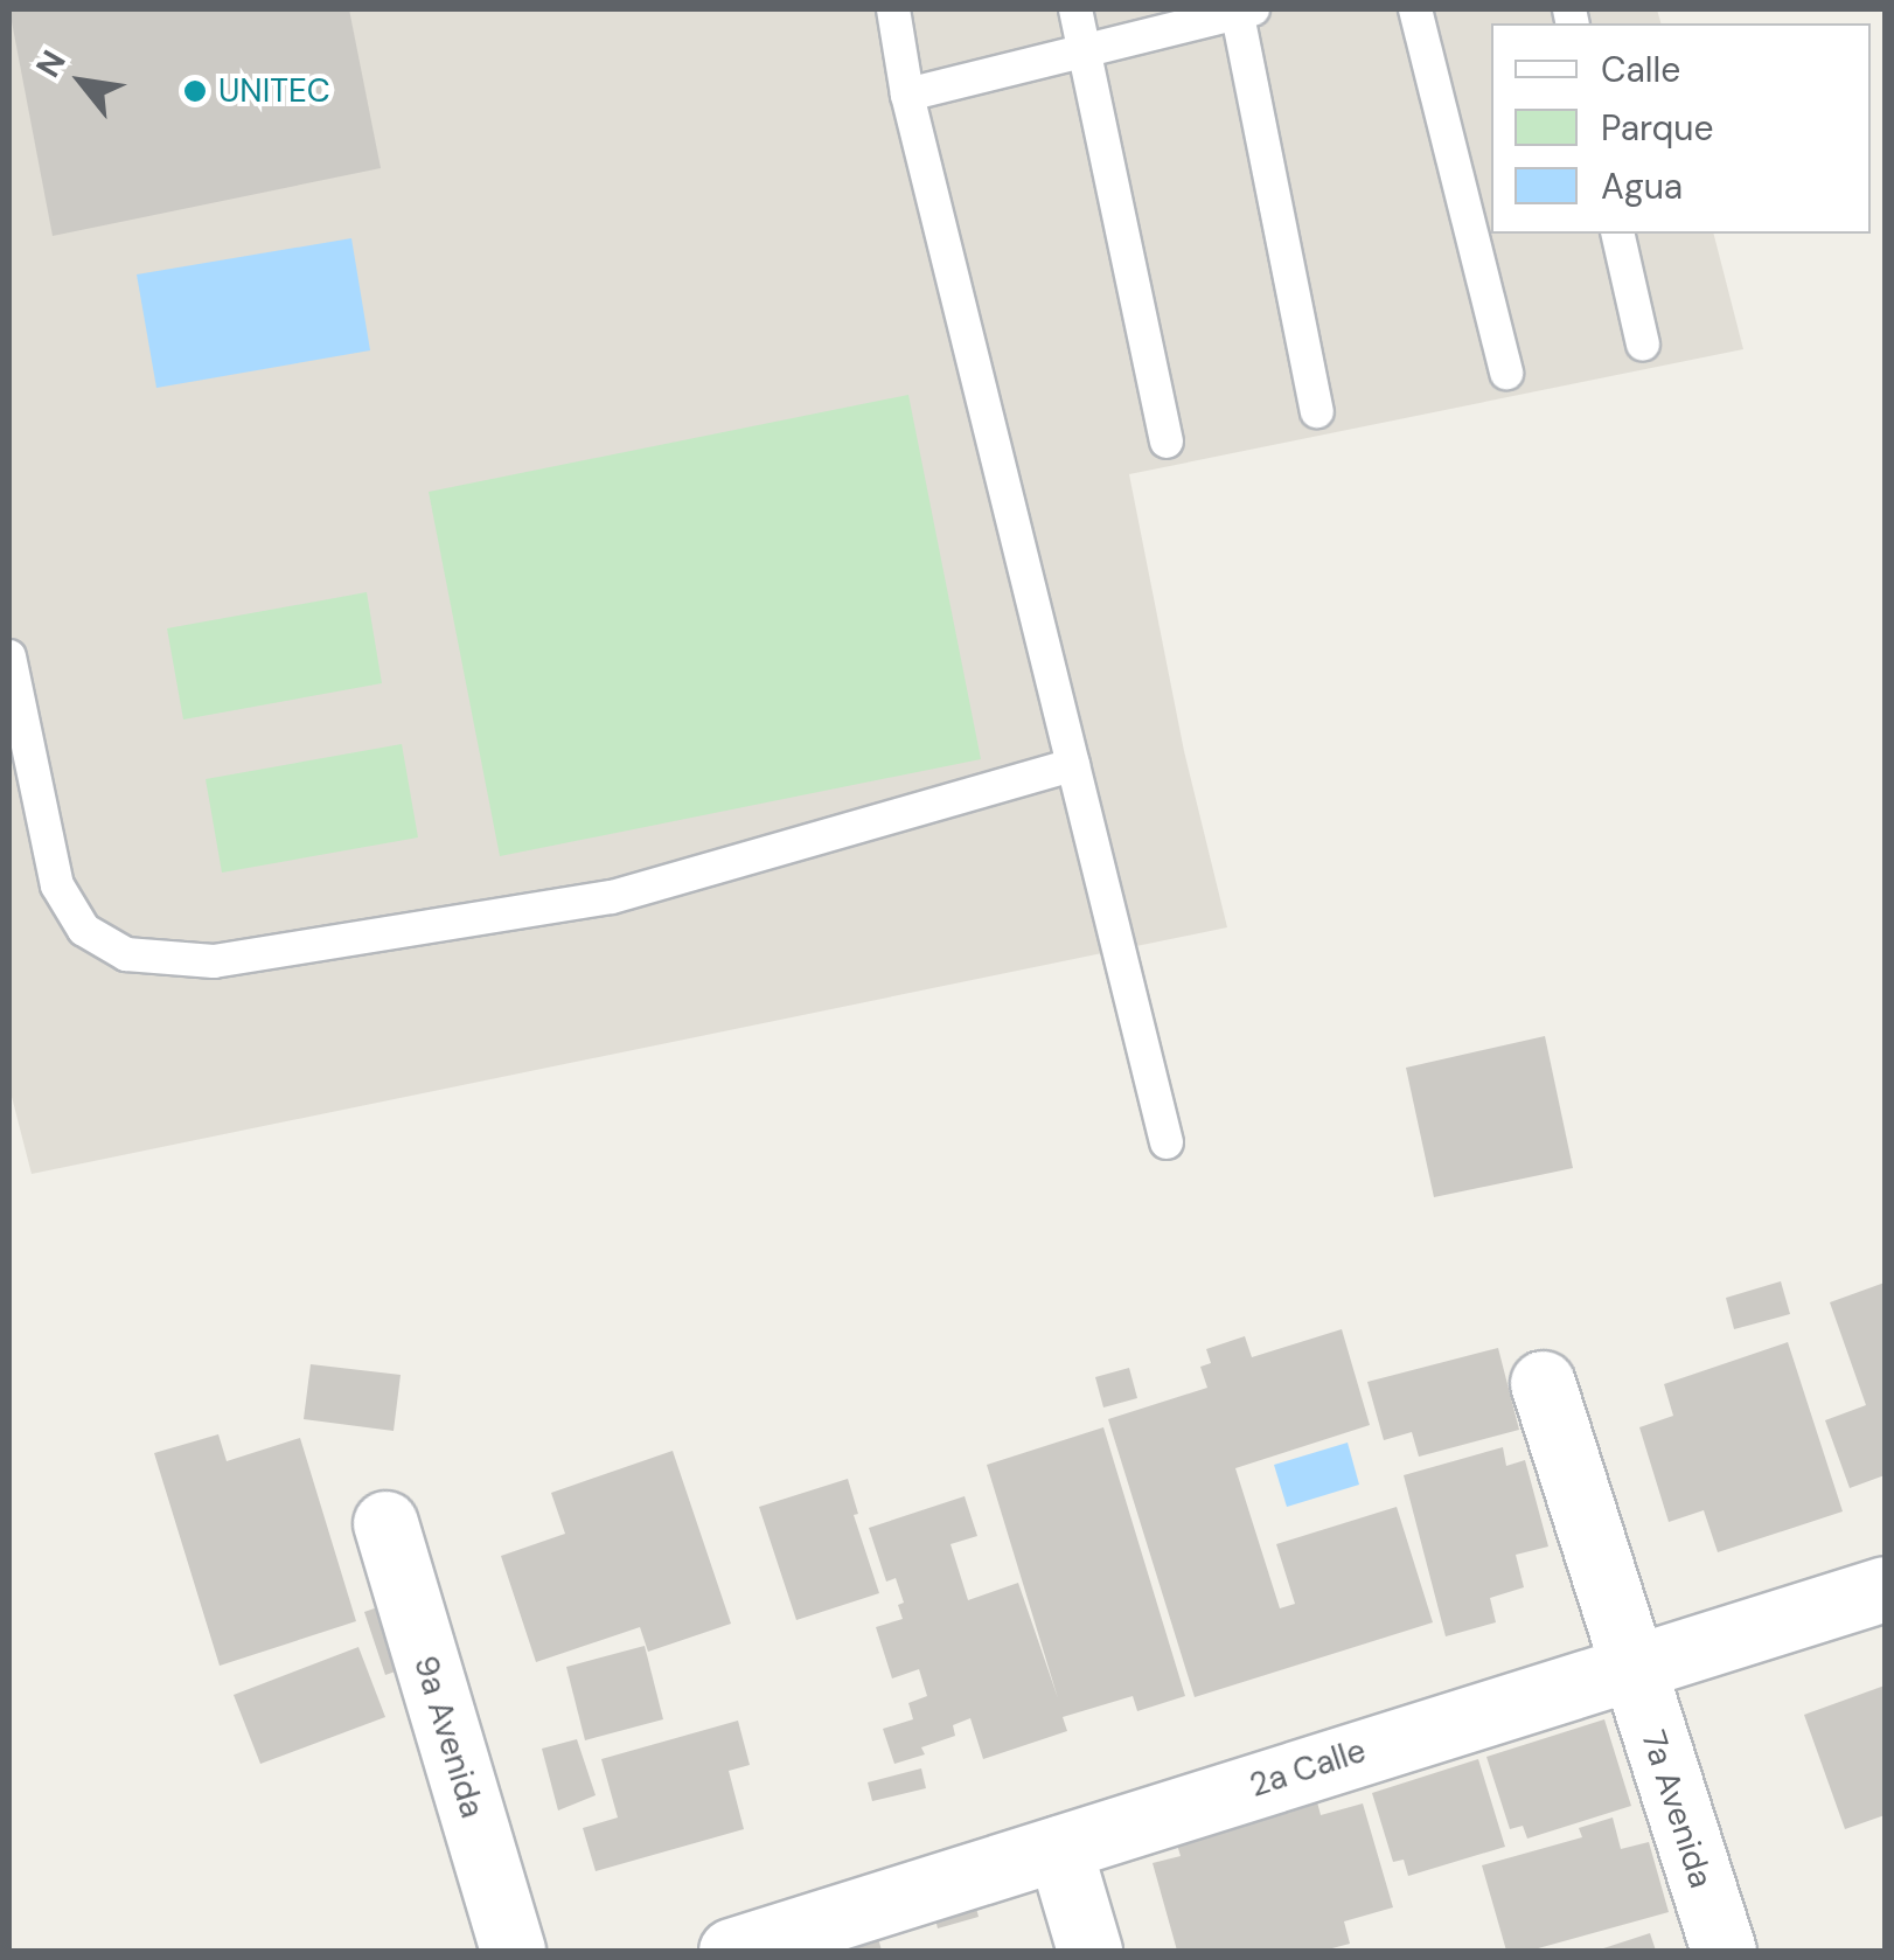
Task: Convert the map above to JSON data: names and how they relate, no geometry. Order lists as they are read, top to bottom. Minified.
{"streets":{"street":["9a Avenida","2a Calle","7a Avenida"]},"crossings":[["2a Calle","7a Avenida"]],"places":["UNITEC"],"legend":["Calle","Parque","Agua"],"north":"top left"}
